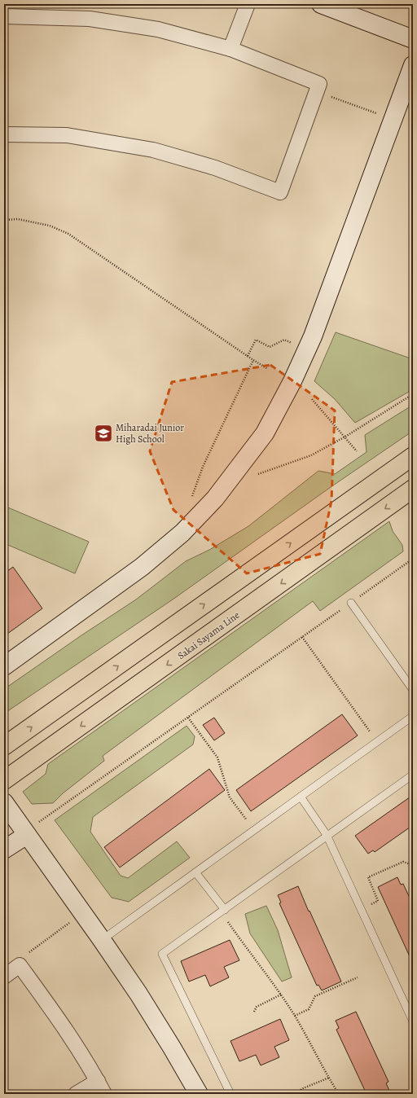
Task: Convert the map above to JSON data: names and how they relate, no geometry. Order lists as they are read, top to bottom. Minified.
{"streets":{"main road":["Sakai Sayama Line"]},"places":{"school or university":["Miharadai Junior High School"]}}
